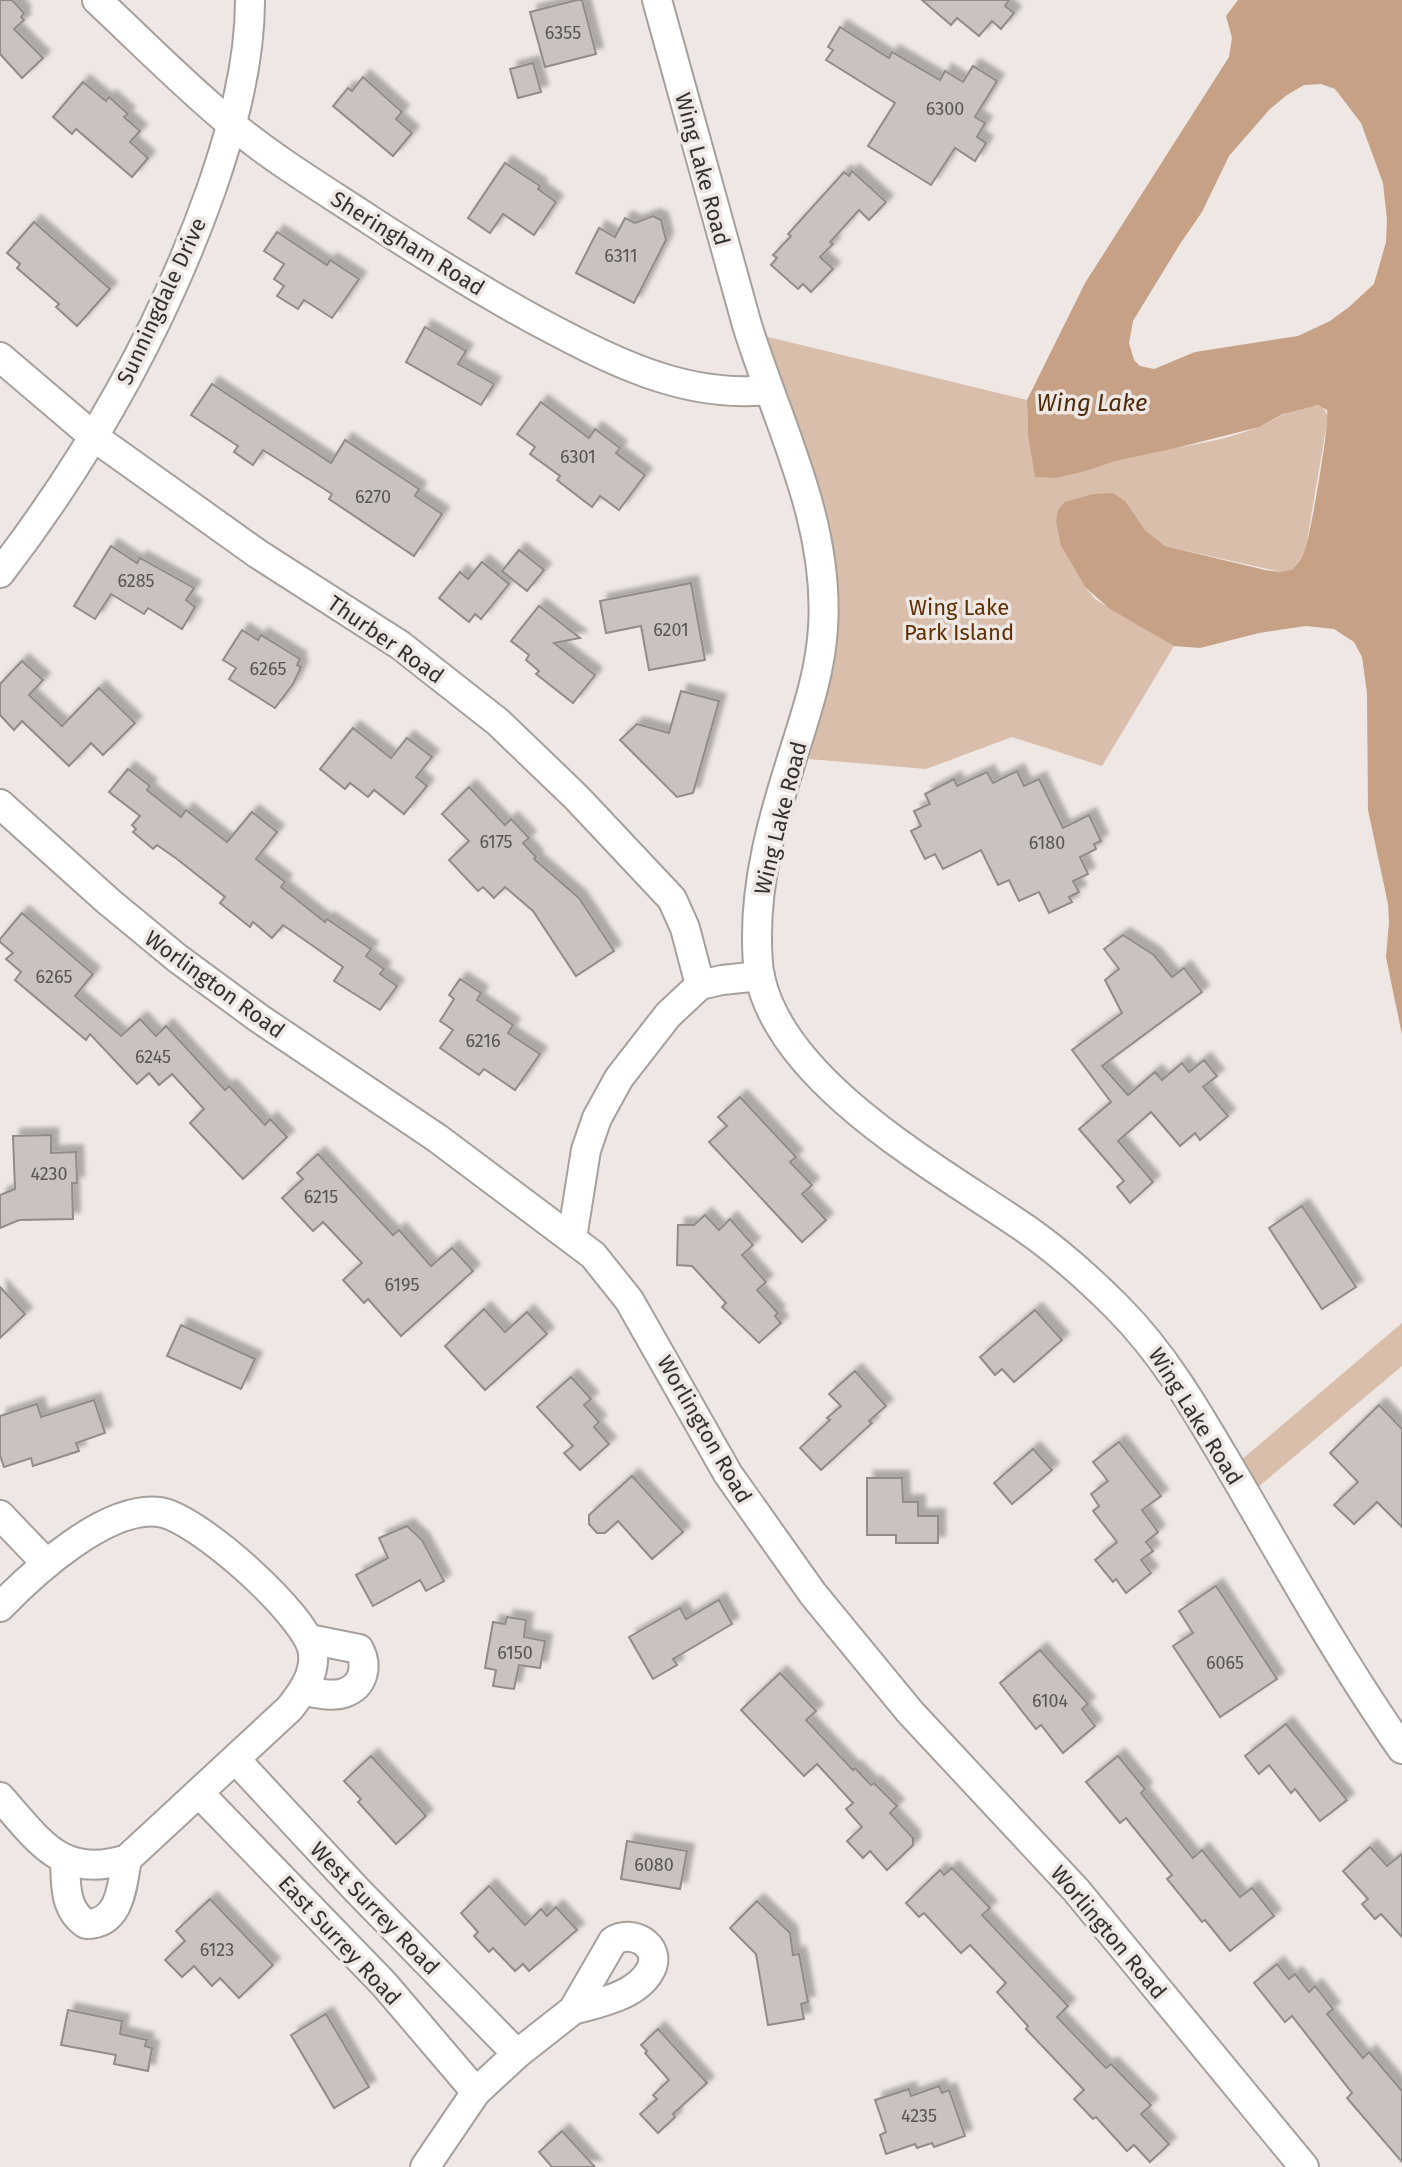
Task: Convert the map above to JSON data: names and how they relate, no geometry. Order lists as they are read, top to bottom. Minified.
{"streets":{"street":["Wing Lake Road","Sheringham Road","Sunningdale Drive","Thurber Road","Worlington Road","West Surrey Road","East Surrey Road"]},"crossings":[["Wing Lake Road","Sheringham Road"],["Sheringham Road","Sunningdale Drive"],["Sunningdale Drive","Thurber Road"],["West Surrey Road","East Surrey Road"]],"water":["Wing Lake"],"parks":["Wing Lake Park Island"],"house_numbers":["6355","6300","6311","6301","6270","6285","6201","6265","6175","6180","6265","6216","6245","4230","6215","6195","6150","6065","6104","6080","6123","4235"]}
